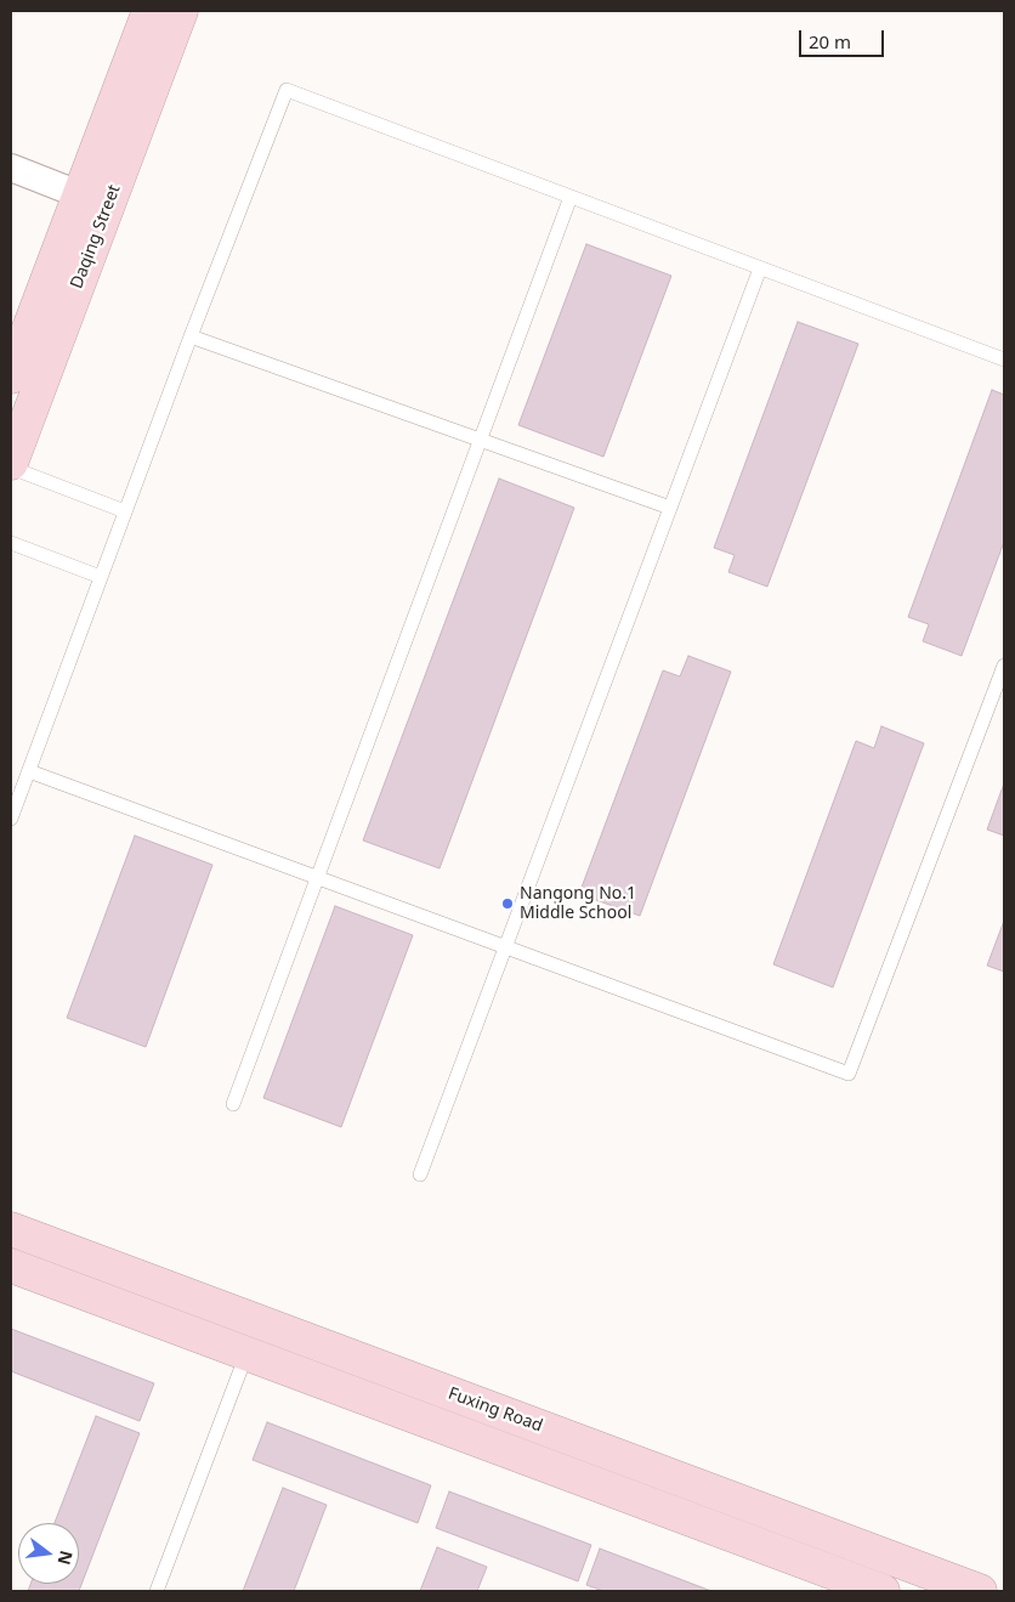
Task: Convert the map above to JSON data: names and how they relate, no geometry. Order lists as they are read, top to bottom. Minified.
{"streets":{"street":["Daqing Street","Fuxing Road"]},"places":["Nangong No.1 Middle School"],"scale_bar":"20 m","north":"right"}
